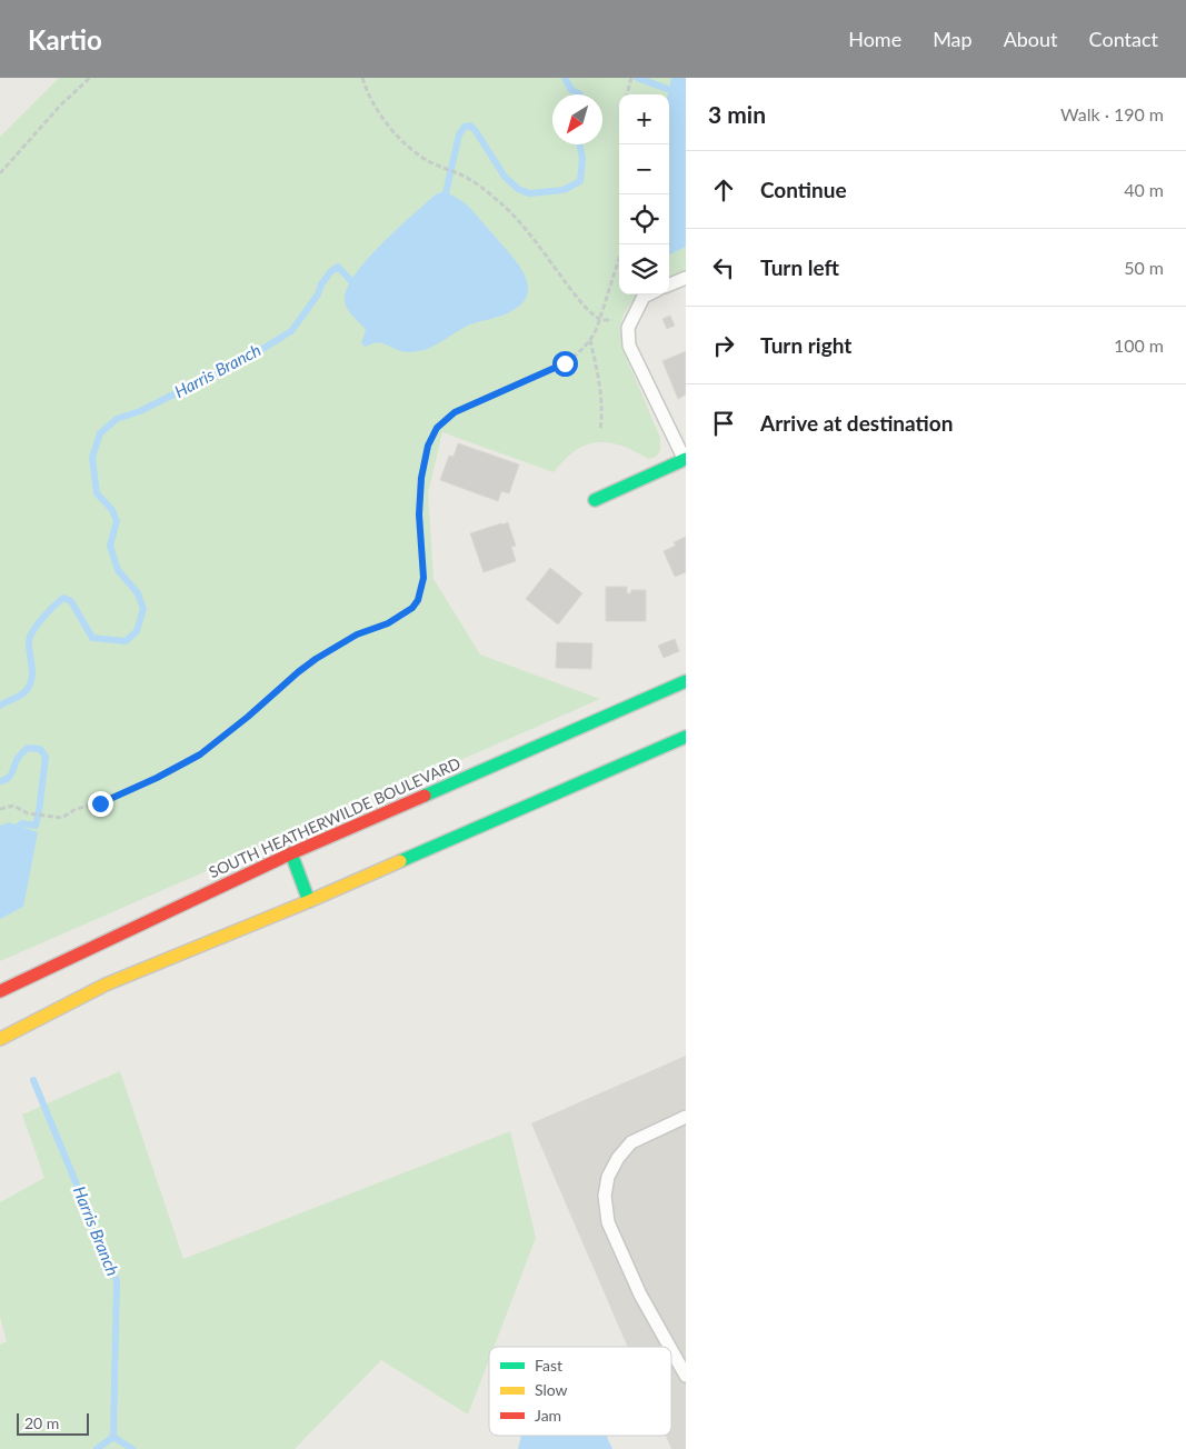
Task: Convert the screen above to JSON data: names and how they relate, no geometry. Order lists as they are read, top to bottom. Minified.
{"streets":{"main road":["SOUTH HEATHERWILDE BOULEVARD"]},"water":["Harris Branch"],"legend":["Fast","Slow","Jam"],"scale_bar":"20 m","north":"bottom left","page":{"header":"Kartio","nav":["Home","Map","About","Contact"],"heading":["3 min","Walk · 190 m"],"map_buttons":["+","−"],"list":[["Continue","40 m"],["Turn left","50 m"],["Turn right","100 m"],"Arrive at destination"],"scale":"20 m"}}
